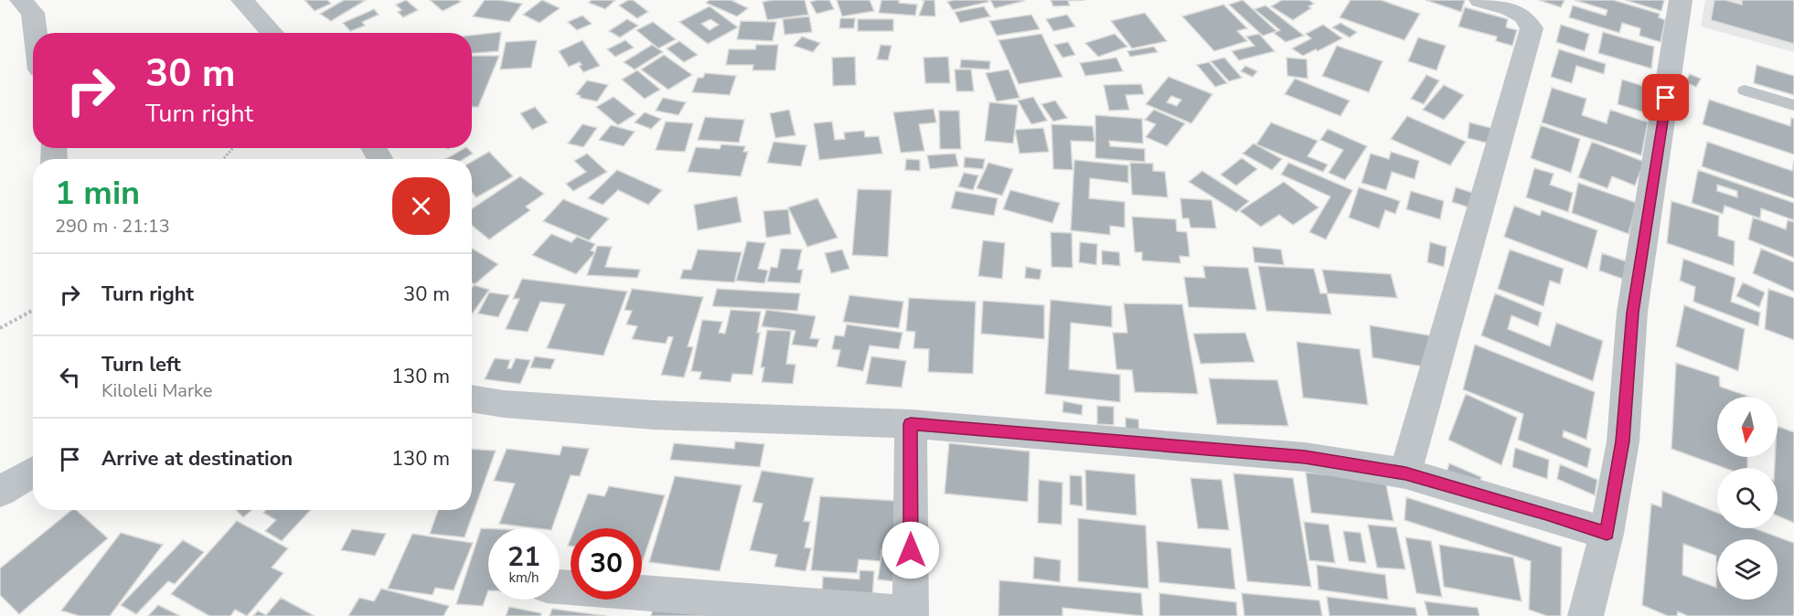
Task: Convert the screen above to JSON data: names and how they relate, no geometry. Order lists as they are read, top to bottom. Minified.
{"north":"bottom","page":{"turn":["30 m","Turn right"],"heading":["1 min","290 m · 21:13"],"list":[{"name":"Turn right","value":"30 m"},{"name":"Turn left","note":"Kiloleli Marke","value":"130 m"},{"name":"Arrive at destination","value":"130 m"}],"speed":"21 km/h","limit":"30"}}
